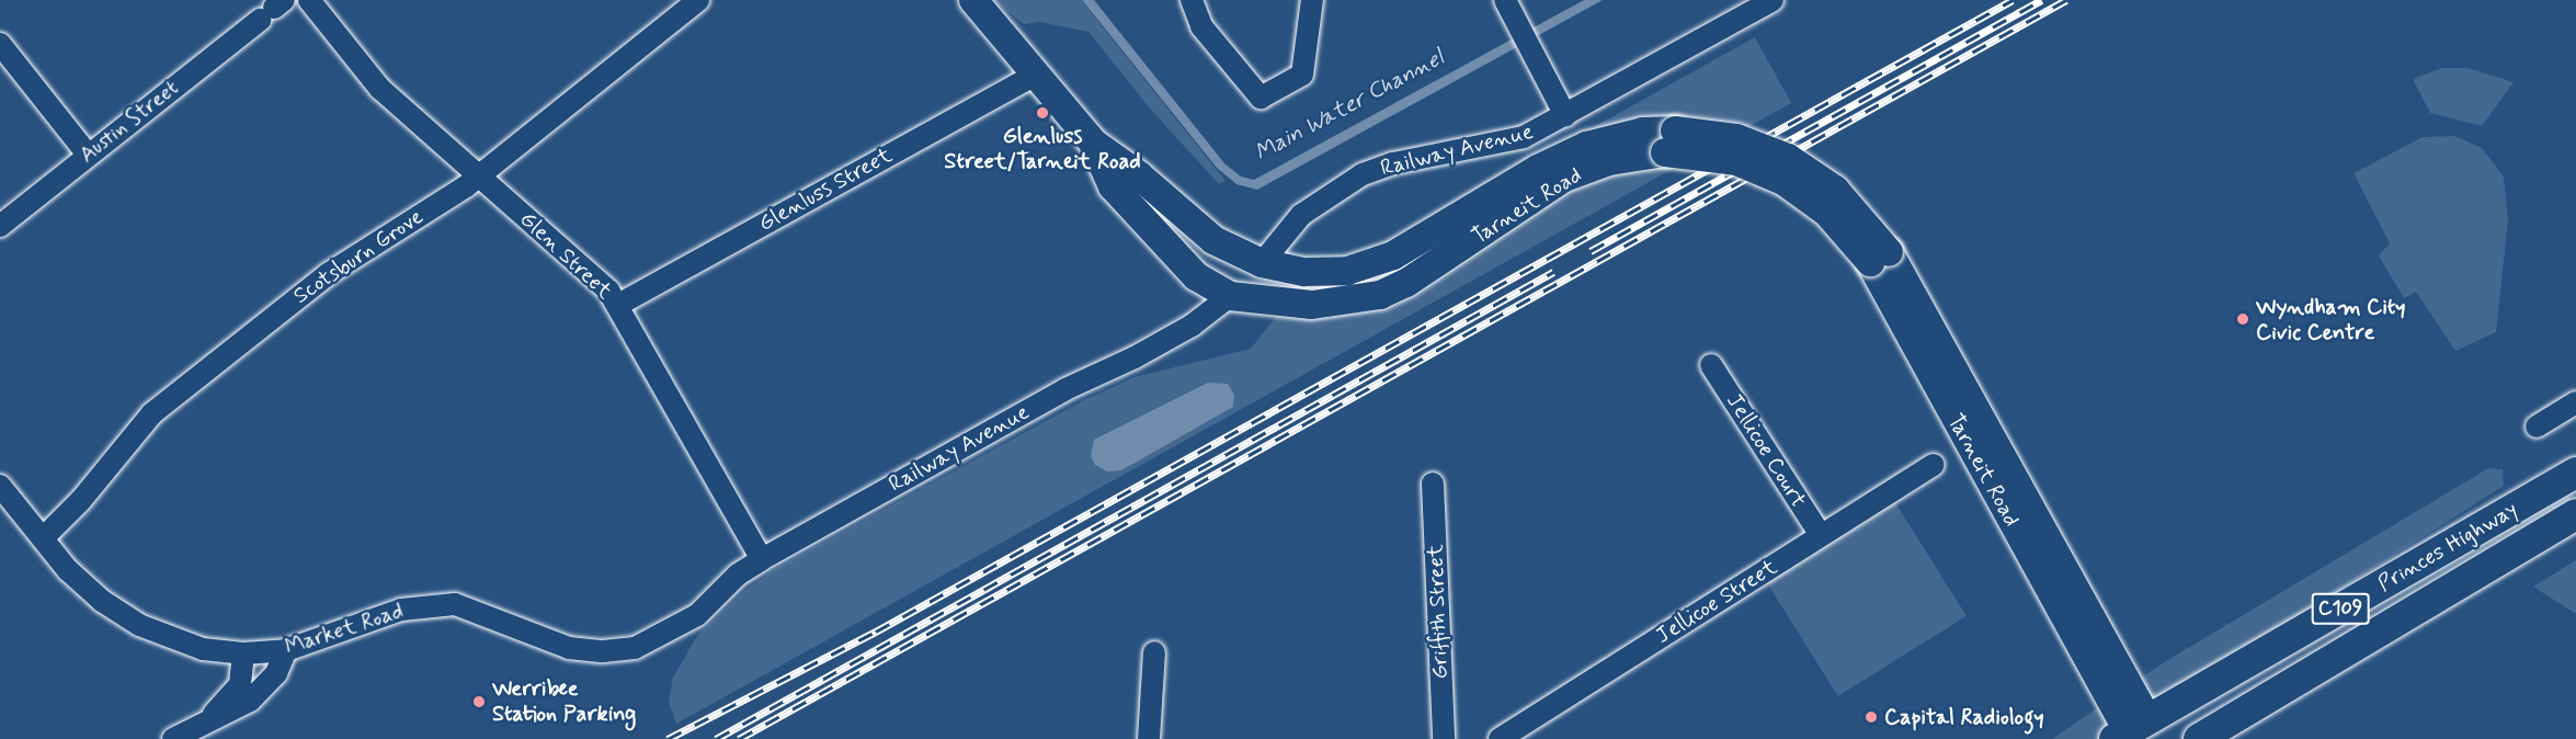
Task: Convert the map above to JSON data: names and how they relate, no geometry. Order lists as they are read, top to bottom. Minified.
{"streets":{"highway":["Princes Highway","C109"],"main road":["Tarneit Road"],"street":["Austin Street","Railway Avenue","Glenluss Street","Glen Street","Scotsburn Grove","Jellicoe Court","Jellicoe Street","Griffith Street","Market Road"]},"crossings":[["Railway Avenue","Tarneit Road"],["Railway Avenue","Glen Street"],["Railway Avenue","Market Road"],["Glenluss Street","Tarneit Road"],["Glenluss Street","Glen Street"],["Tarneit Road","Princes Highway"],["Glen Street","Scotsburn Grove"],["Scotsburn Grove","Market Road"],["Jellicoe Court","Jellicoe Street"]],"water":["Main Water Channel"],"places":["Glenluss Street/Tarneit Road","Wyndham City Civic Centre","Werribee Station Parking","Capital Radiology"]}
